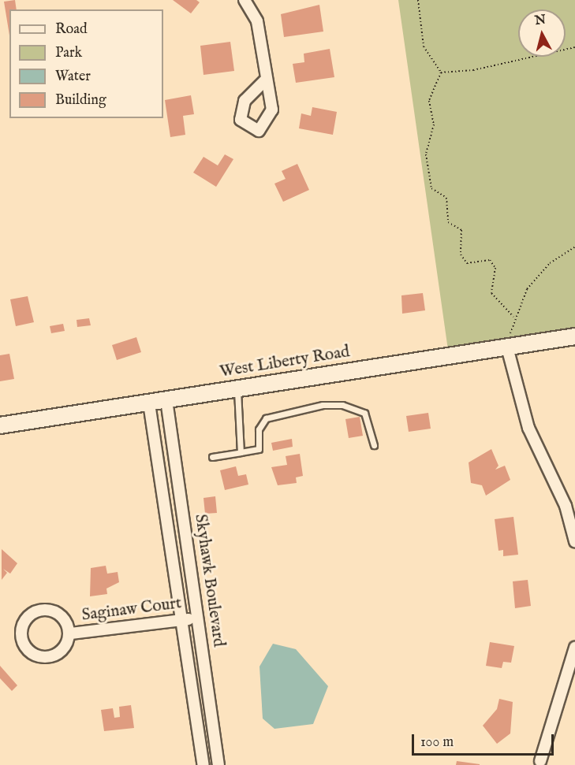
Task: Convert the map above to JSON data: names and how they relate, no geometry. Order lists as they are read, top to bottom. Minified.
{"streets":{"main road":["West Liberty Road"],"street":["Skyhawk Boulevard","Saginaw Court"]},"crossings":[["West Liberty Road","Skyhawk Boulevard"],["Skyhawk Boulevard","Saginaw Court"]],"legend":["Road","Park","Water","Building"],"scale_bar":"100 m","north":"top"}
